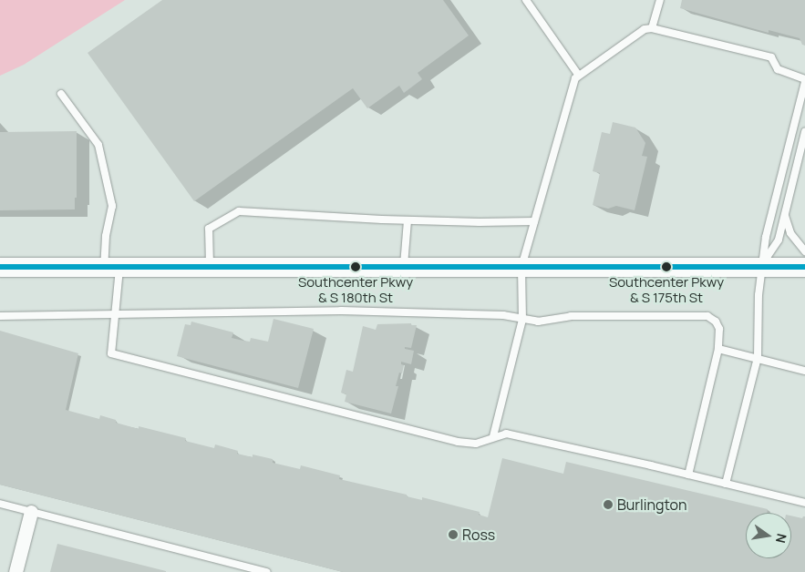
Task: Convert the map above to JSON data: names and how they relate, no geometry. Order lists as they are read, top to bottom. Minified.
{"places":["Southcenter Pkwy & S 180th St","Southcenter Pkwy & S 175th St","Burlington","Ross"],"north":"right"}
